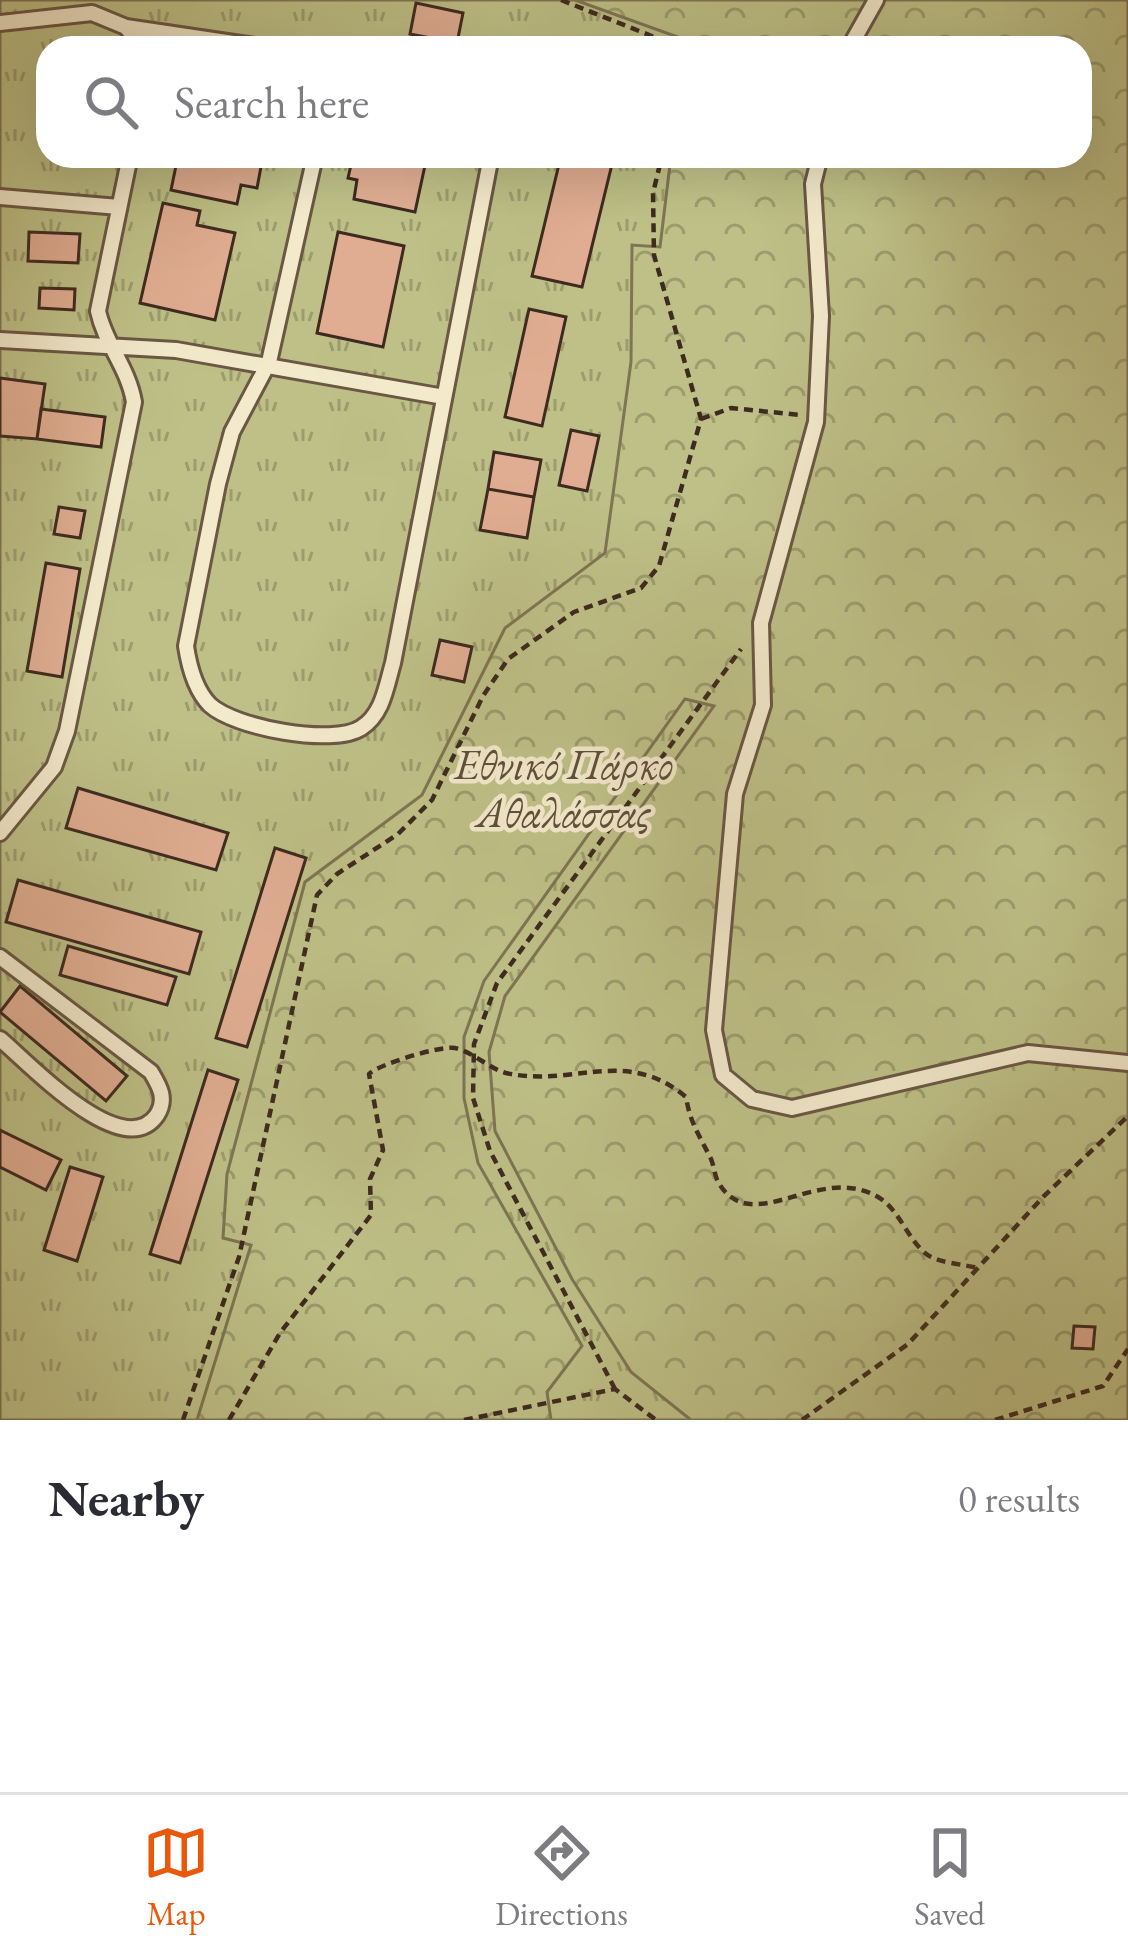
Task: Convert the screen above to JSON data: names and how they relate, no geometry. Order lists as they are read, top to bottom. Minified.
{"parks":["Εθνικό Πάρκο Αθαλάσσας"],"page":{"search":"Search here","heading":["Nearby","0 results"],"nav":["Map","Directions","Saved"]}}
